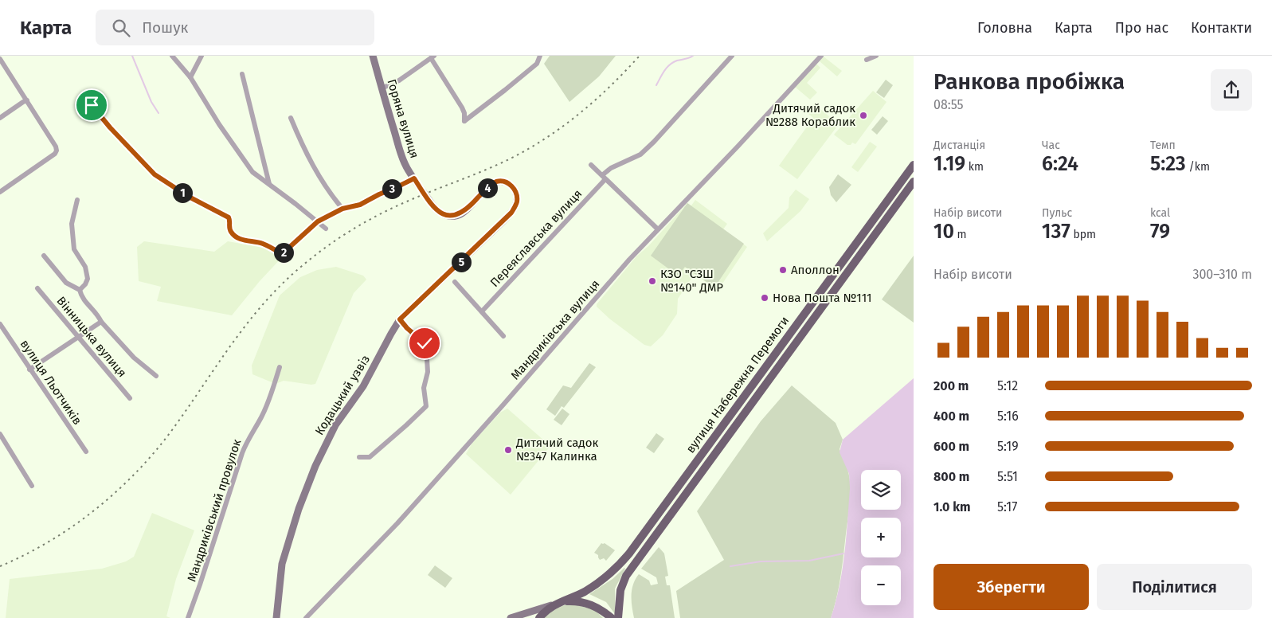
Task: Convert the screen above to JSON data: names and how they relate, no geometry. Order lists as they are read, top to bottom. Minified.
{"streets":{"main road":["вулиця Набережна Перемоги"],"street":["Горяна вулиця","Переяславська вулиця","Мандриківська вулиця","Вінницька вулиця","вулиця Льотчиків","Кодацький узвіз","Мандриківський провулок"]},"crossings":[["Горяна вулиця","Кодацький узвіз"]],"places":["Дитячий садок №288 Кораблик","Аполлон","КЗО \"СЗШ №140\" ДМР","Нова Пошта №111","Дитячий садок №347 Калинка"],"page":{"header":"Карта","search":"Пошук","nav":["Головна","Карта","Про нас","Контакти"],"heading":["Ранкова пробіжка","08:55"],"stats":[["Дистанція","1.19 km"],["Час","6:24"],["Темп","5:23 /km"],["Набір висоти","10 m"],["Пульс","137 bpm"],["kcal","79"]],"pins":["4","3","1","2","5"],"chart":["Набір висоти","300–310 m"],"list":[{"name":"200 m","note":"5:12"},{"name":"400 m","note":"5:16"},{"name":"600 m","note":"5:19"},{"name":"800 m","note":"5:51"},{"name":"1.0 km","note":"5:17"}],"map_buttons":["+","−"],"buttons":["Зберегти","Поділитися"]}}
